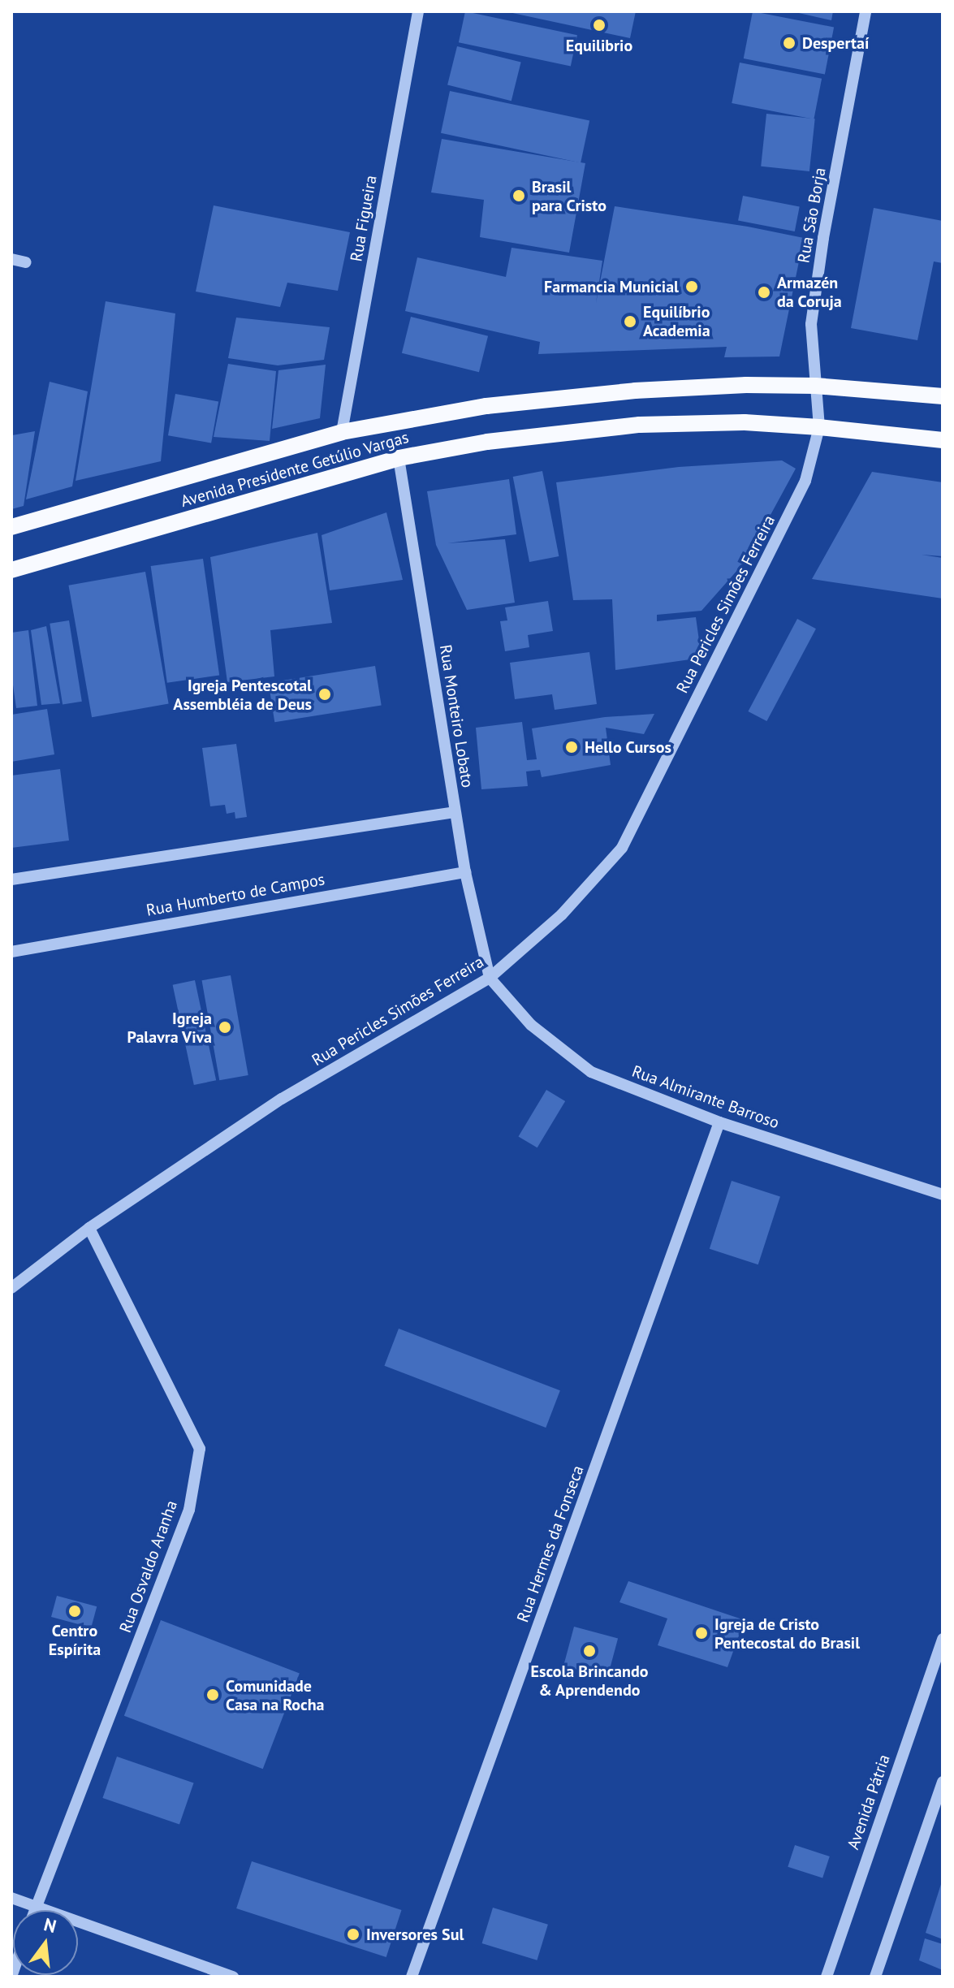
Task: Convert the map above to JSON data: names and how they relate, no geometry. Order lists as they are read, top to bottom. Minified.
{"streets":{"main road":["Avenida Presidente Getúlio Vargas"],"street":["Rua São Borja","Rua Figueira","Rua Pericles Simões Ferreira","Rua Monteiro Lobato","Rua Humberto de Campos","Rua Almirante Barroso","Rua Hermes da Fonseca","Rua Osvaldo Aranha","Avenida Pátria"]},"crossings":[["Rua São Borja","Avenida Presidente Getúlio Vargas"],["Rua São Borja","Rua Pericles Simões Ferreira"],["Rua Figueira","Avenida Presidente Getúlio Vargas"],["Avenida Presidente Getúlio Vargas","Rua Pericles Simões Ferreira"],["Avenida Presidente Getúlio Vargas","Rua Monteiro Lobato"],["Rua Pericles Simões Ferreira","Rua Monteiro Lobato"],["Rua Pericles Simões Ferreira","Rua Almirante Barroso"],["Rua Pericles Simões Ferreira","Rua Osvaldo Aranha"],["Rua Monteiro Lobato","Rua Humberto de Campos"],["Rua Monteiro Lobato","Rua Almirante Barroso"],["Rua Almirante Barroso","Rua Hermes da Fonseca"]],"places":["Equilibrio","Despertaí","Brasil para Cristo","Farmancia Municial","Armazén da Coruja","Equilíbrio Academia","Igreja Pentescotal Assembléia de Deus","Hello Cursos","Igreja Palavra Viva","Centro Espírita","Igreja de Cristo Pentecostal do Brasil","Escola Brincando & Aprendendo","Comunidade Casa na Rocha","Inversores Sul"],"north":"top"}
